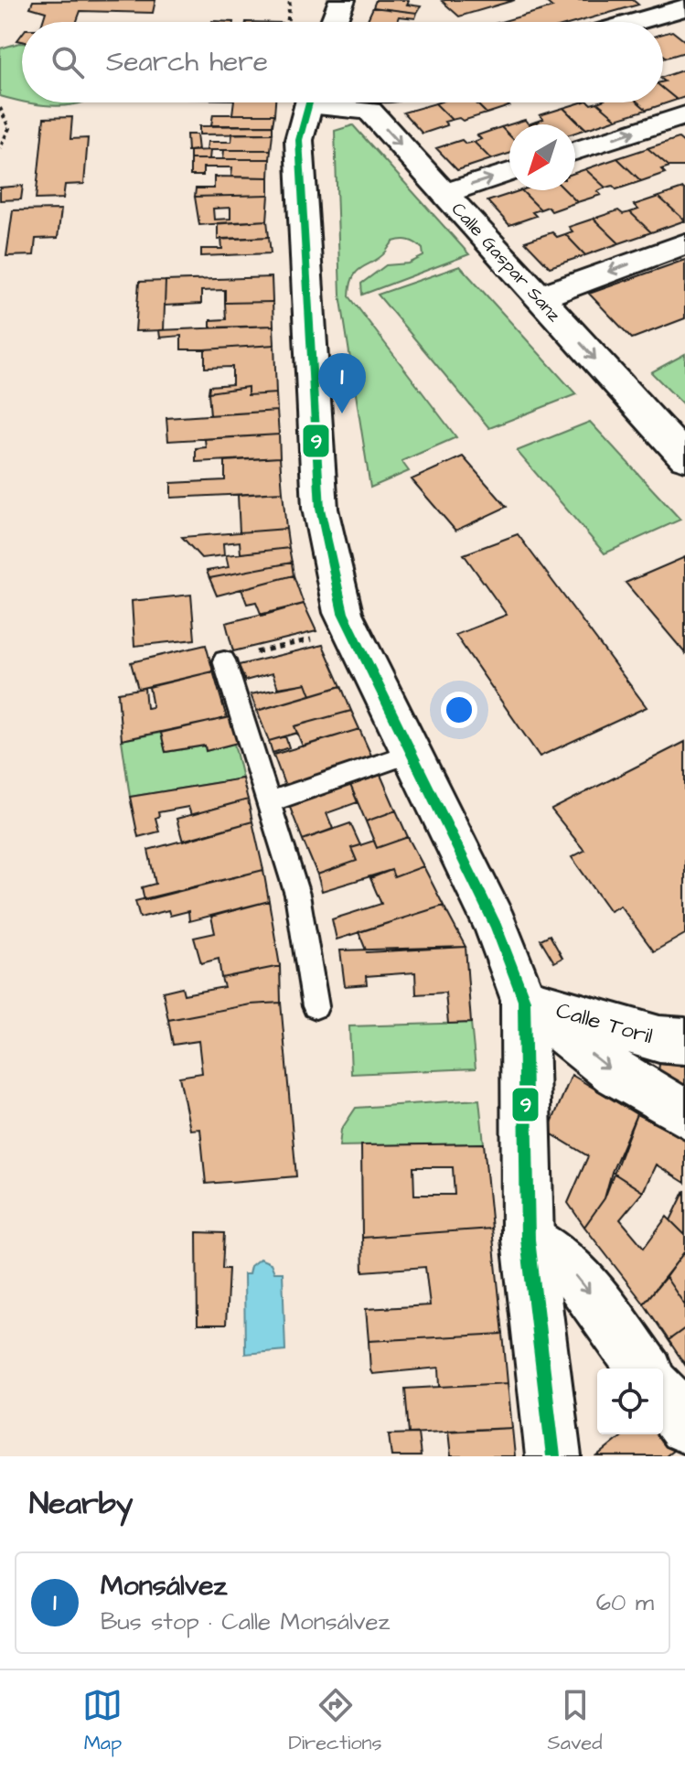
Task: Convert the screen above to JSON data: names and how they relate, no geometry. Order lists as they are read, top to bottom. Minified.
{"streets":{"street":["Calle Gaspar Sanz","Calle Toril"]},"one_way":["Calle Gaspar Sanz"],"lines":["transit line 9"],"north":"bottom left","page":{"search":"Search here","pins":"1","heading":"Nearby","list":[{"mark":"1","name":"Monsálvez","note":"Bus stop · Calle Monsálvez","value":"60 m"}],"nav":["Map","Directions","Saved"]}}
